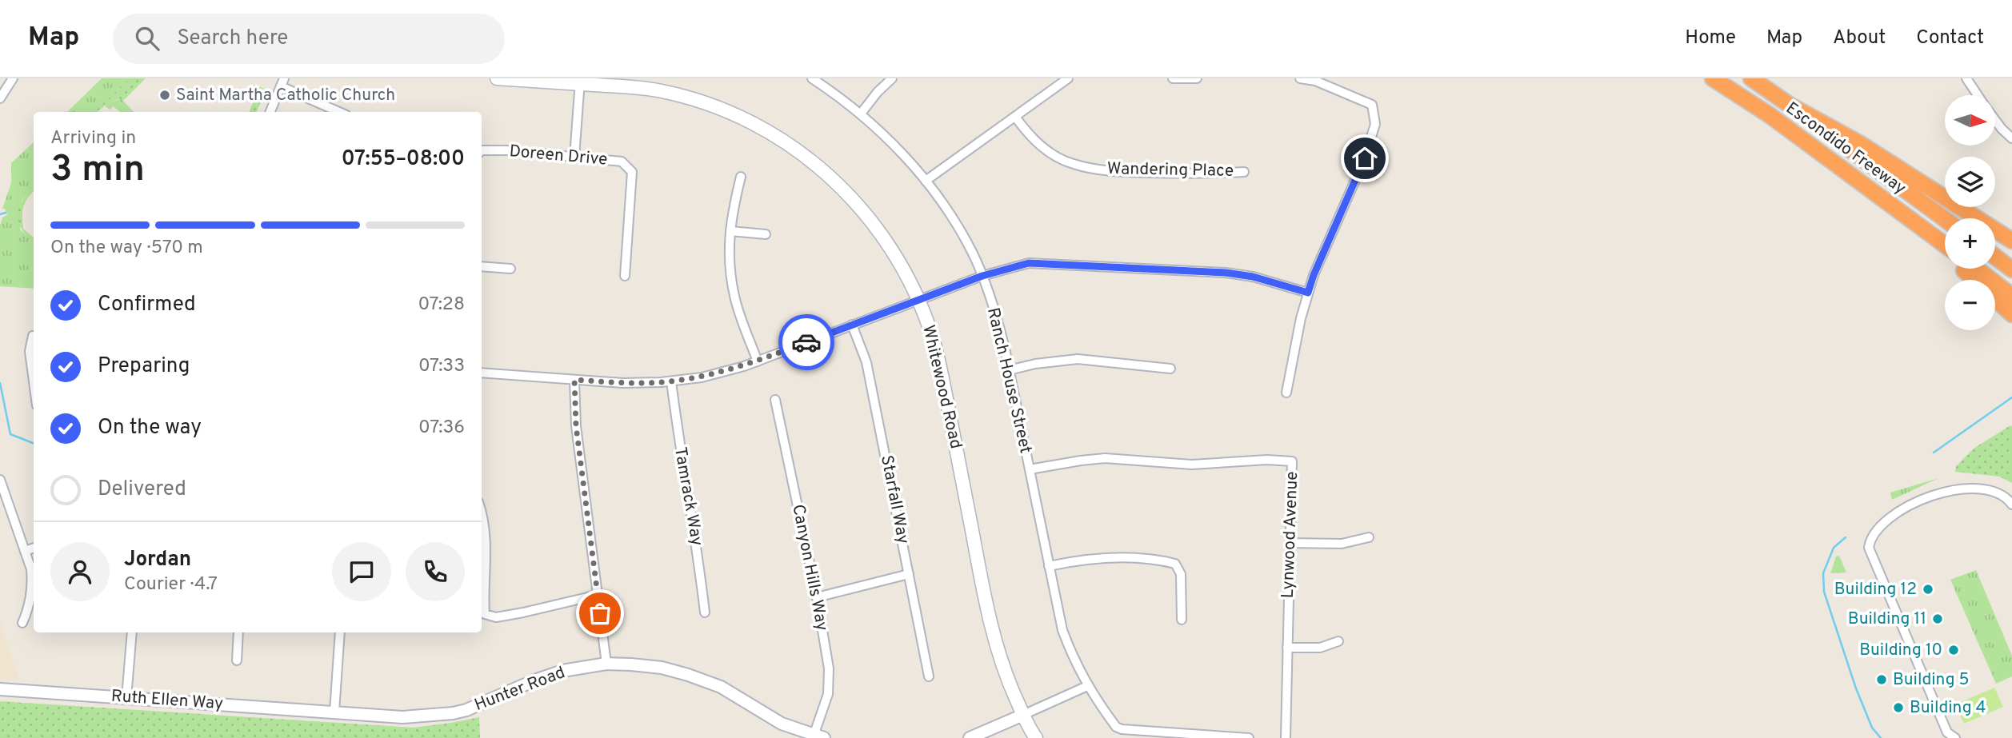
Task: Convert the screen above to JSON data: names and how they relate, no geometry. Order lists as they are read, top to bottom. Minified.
{"streets":{"highway":["Escondido Freeway"],"main road":["Whitewood Road"],"street":["Doreen Drive","Wandering Place","Ranch House Street","Tamrack Way","Starfall Way","Lynwood Avenue","Canyon Hills Way","Hunter Road","Ruth Ellen Way"]},"crossings":[["Ranch House Street","Lynwood Avenue"],["Canyon Hills Way","Hunter Road"],["Hunter Road","Ruth Ellen Way"]],"places":["Saint Martha Catholic Church","Building 12","Building 11","Building 10","Building 5","Building 4"],"north":"right","page":{"header":"Map","search":"Search here","nav":["Home","Map","About","Contact"],"map_buttons":["+","−"],"heading":["3 min","Arriving in","07:55–08:00"],"panel":["Jordan","Courier · 4.7"],"bar":"On the way · 570 m","list":[["Confirmed","07:28"],["Preparing","07:33"],["On the way","07:36"],"Delivered"]}}
